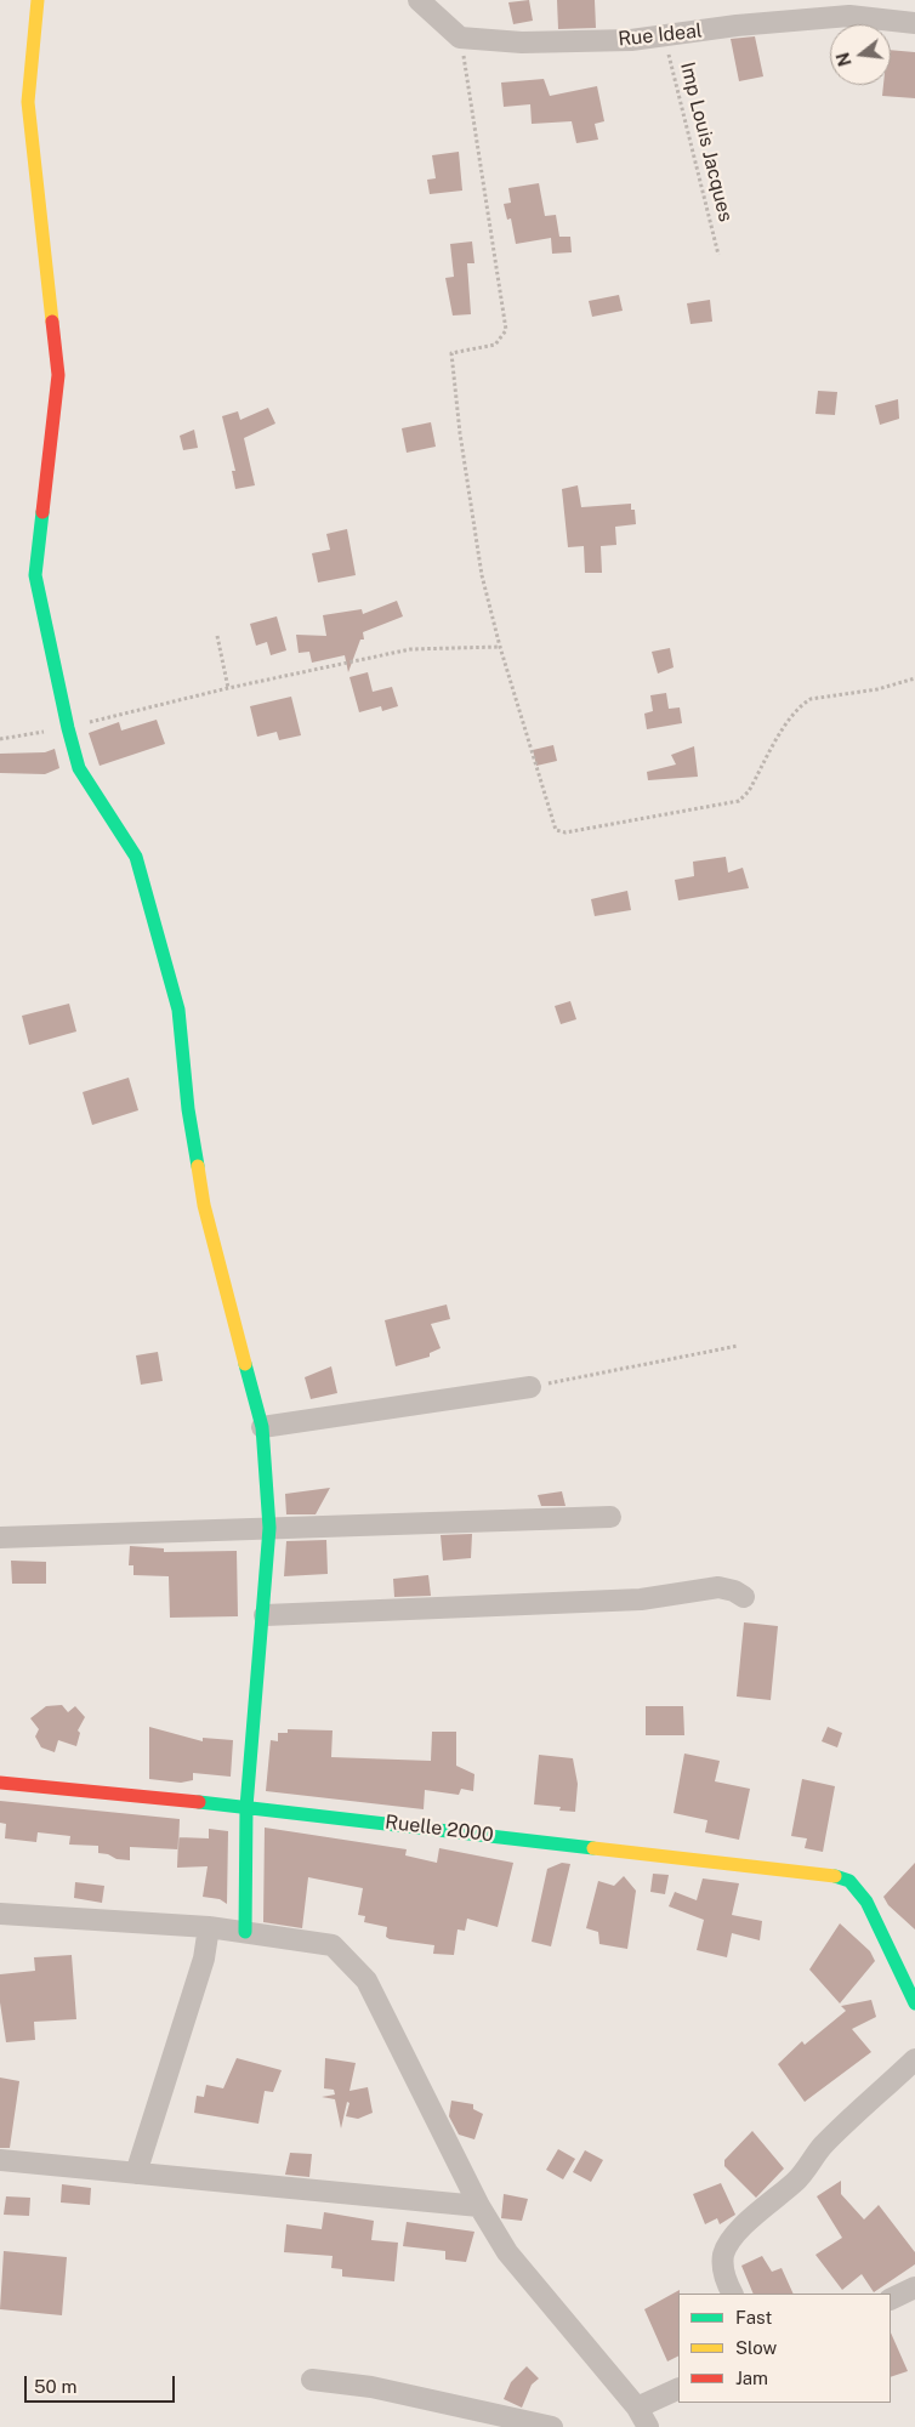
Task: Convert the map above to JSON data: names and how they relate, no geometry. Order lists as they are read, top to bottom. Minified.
{"streets":{"street":["Rue Ideal","Ruelle 2000"],"path":["Imp Louis Jacques"]},"crossings":[["Rue Ideal","Imp Louis Jacques"]],"legend":["Fast","Slow","Jam"],"scale_bar":"50 m","north":"left"}
